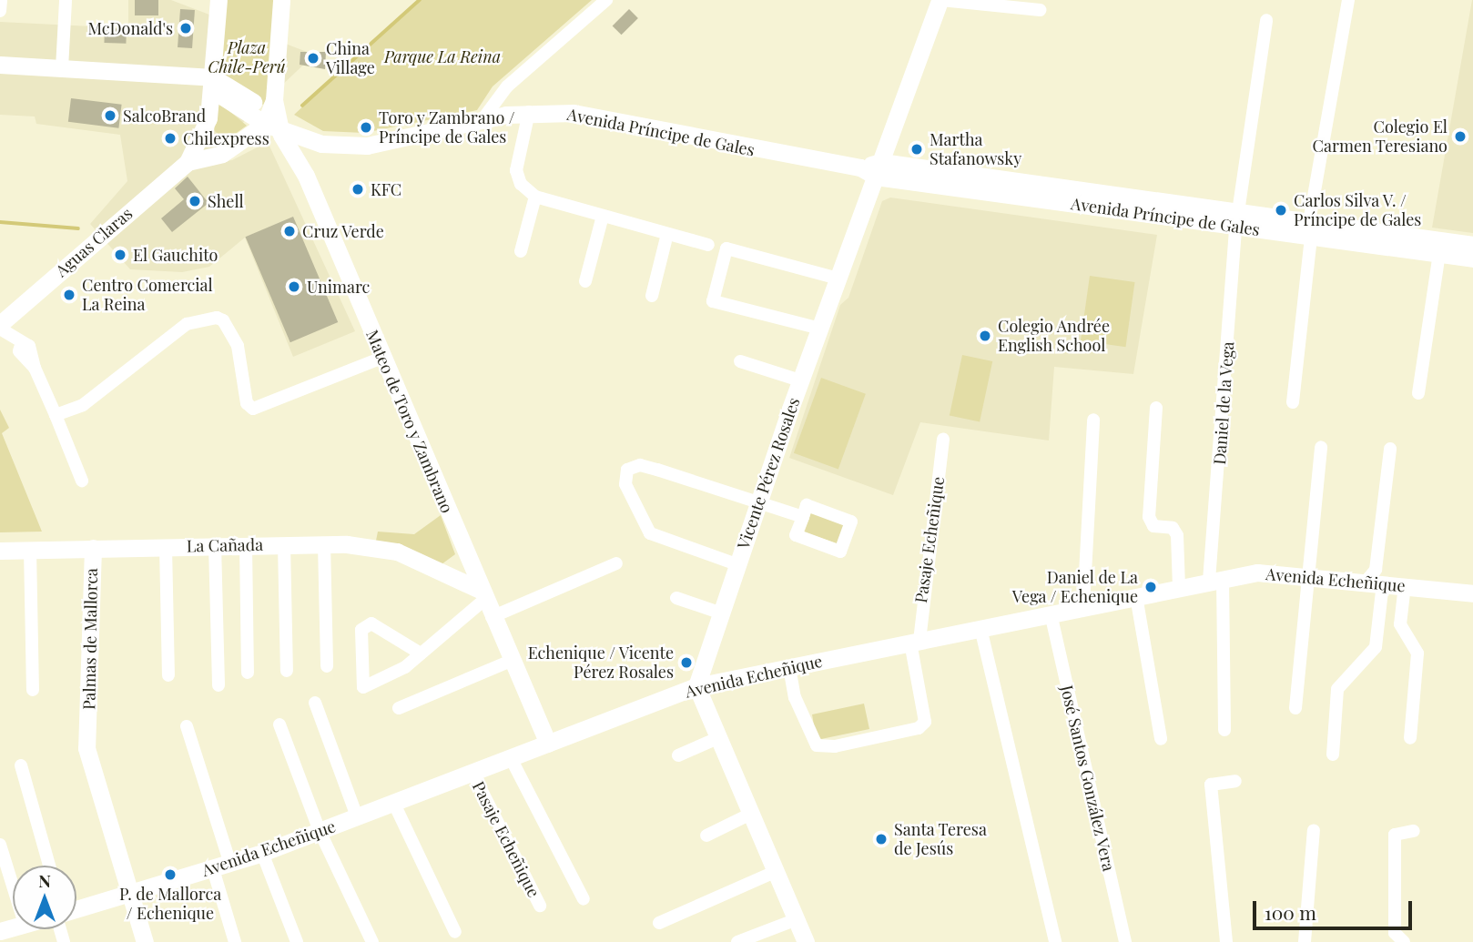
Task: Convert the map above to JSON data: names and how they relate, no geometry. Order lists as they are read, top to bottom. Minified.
{"streets":{"street":["Avenida Príncipe de Gales","Aguas Claras","Daniel de la Vega","Mateo de Toro y Zambrano","Vicente Pérez Rosales","Pasaje Echeñique","La Cañada","Avenida Echeñique","Palmas de Mallorca","José Santos González Vera"]},"crossings":[["Avenida Príncipe de Gales","Aguas Claras"],["Avenida Príncipe de Gales","Daniel de la Vega"],["Avenida Príncipe de Gales","Mateo de Toro y Zambrano"],["Avenida Príncipe de Gales","Vicente Pérez Rosales"],["Aguas Claras","Mateo de Toro y Zambrano"],["Daniel de la Vega","Avenida Echeñique"],["Mateo de Toro y Zambrano","La Cañada"],["Mateo de Toro y Zambrano","Avenida Echeñique"],["Vicente Pérez Rosales","Avenida Echeñique"],["Pasaje Echeñique","Avenida Echeñique"],["La Cañada","Palmas de Mallorca"],["Avenida Echeñique","Palmas de Mallorca"],["Avenida Echeñique","José Santos González Vera"]],"parks":["Plaza Chile-Perú","Parque La Reina"],"places":["McDonald's","China Village","SalcoBrand","Toro y Zambrano / Príncipe de Gales","Colegio El Carmen Teresiano","Chilexpress","Martha Stafanowsky","KFC","Shell","Carlos Silva V. / Príncipe de Gales","Cruz Verde","El Gauchito","Unimarc","Centro Comercial La Reina","Colegio Andrée English School","Daniel de La Vega / Echenique","Echenique / Vicente Pérez Rosales","Santa Teresa de Jesús","P. de Mallorca / Echenique"],"scale_bar":"100 m","north":"top"}
